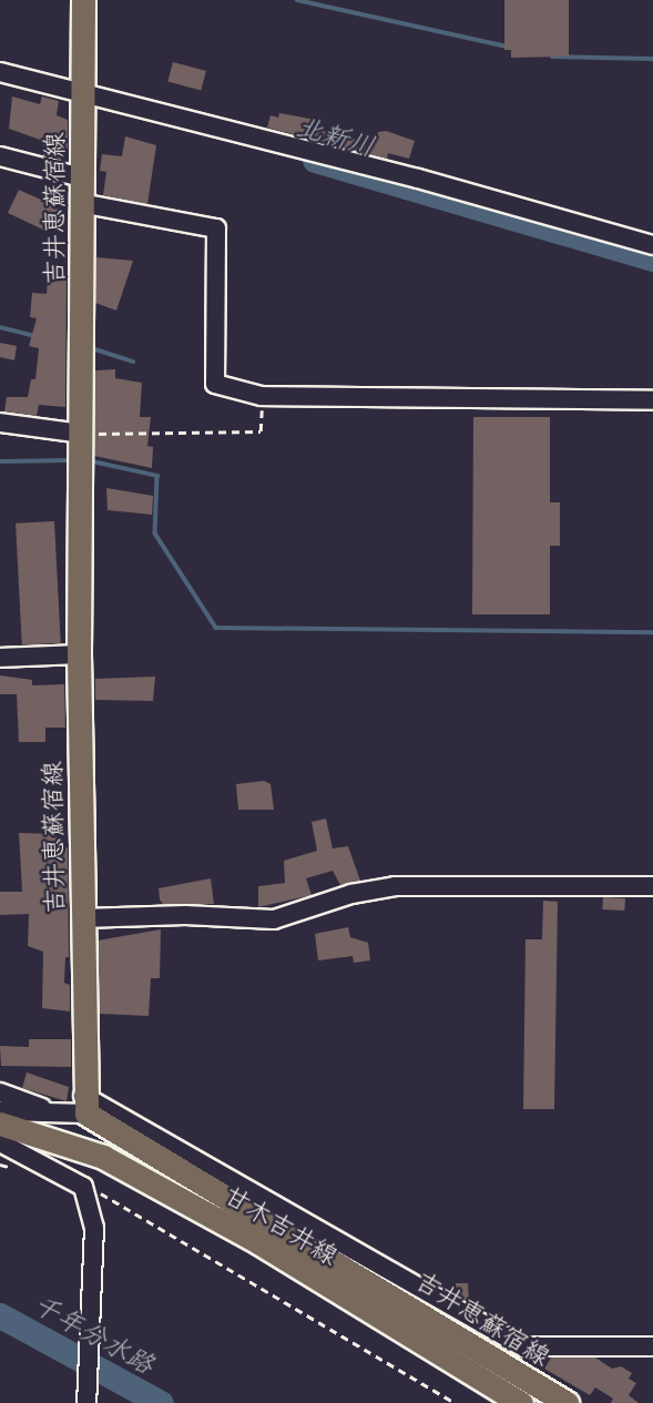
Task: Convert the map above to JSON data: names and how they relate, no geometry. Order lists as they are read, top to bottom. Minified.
{"streets":{"main road":["吉井恵蘇宿線","甘木吉井線"]},"water":["北新川","千年分水路"]}
